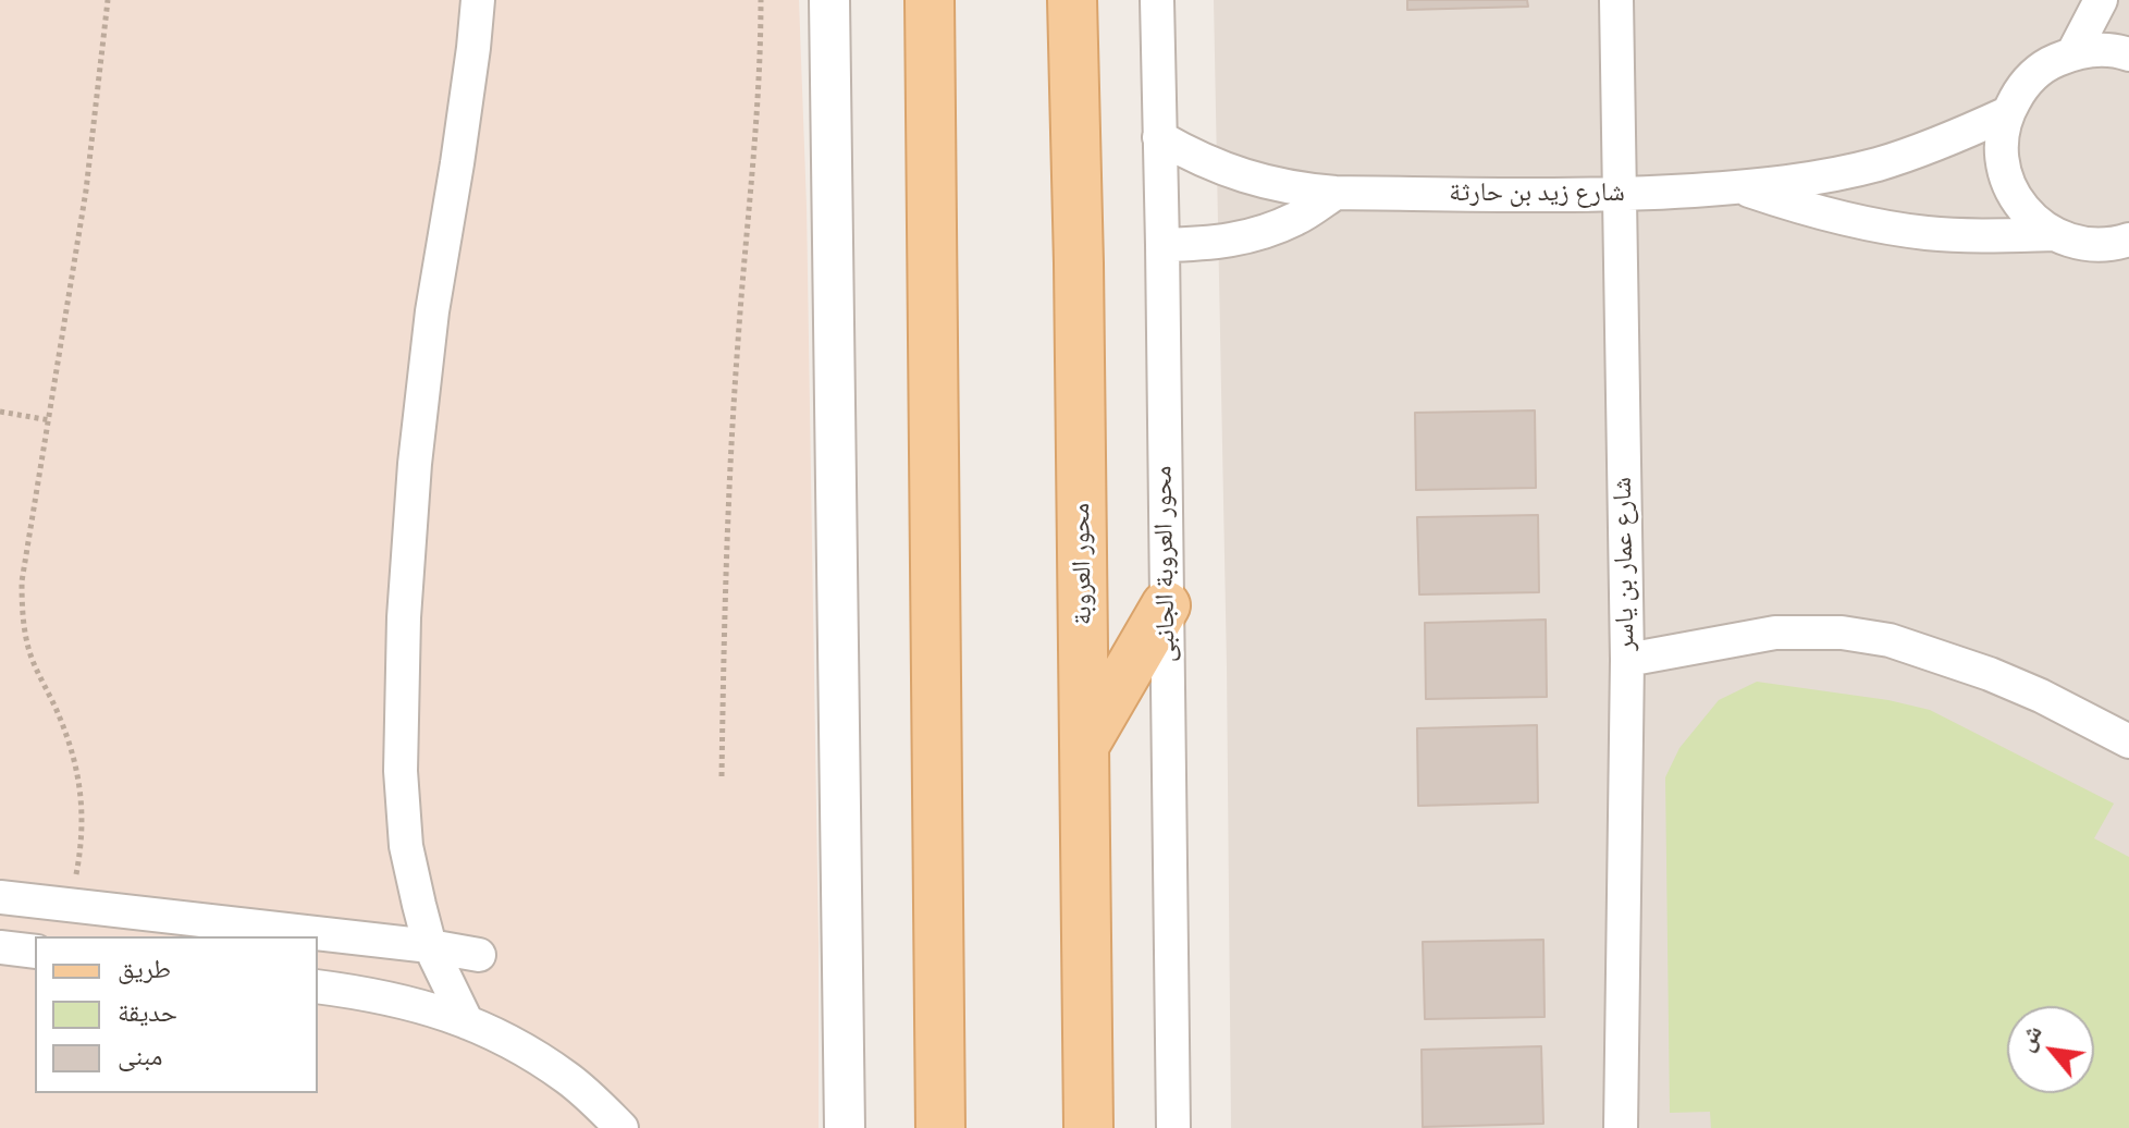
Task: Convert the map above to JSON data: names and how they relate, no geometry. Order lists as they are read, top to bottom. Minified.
{"streets":{"main road":["محور العروبة"],"street":["شارع زيد بن حارثة","محور العروبة الجانبى","شارع عمار بن ياسر"]},"crossings":[["شارع زيد بن حارثة","محور العروبة الجانبى"],["شارع زيد بن حارثة","شارع عمار بن ياسر"]],"legend":["طريق","حديقة","مبنى"],"north":"top left"}
